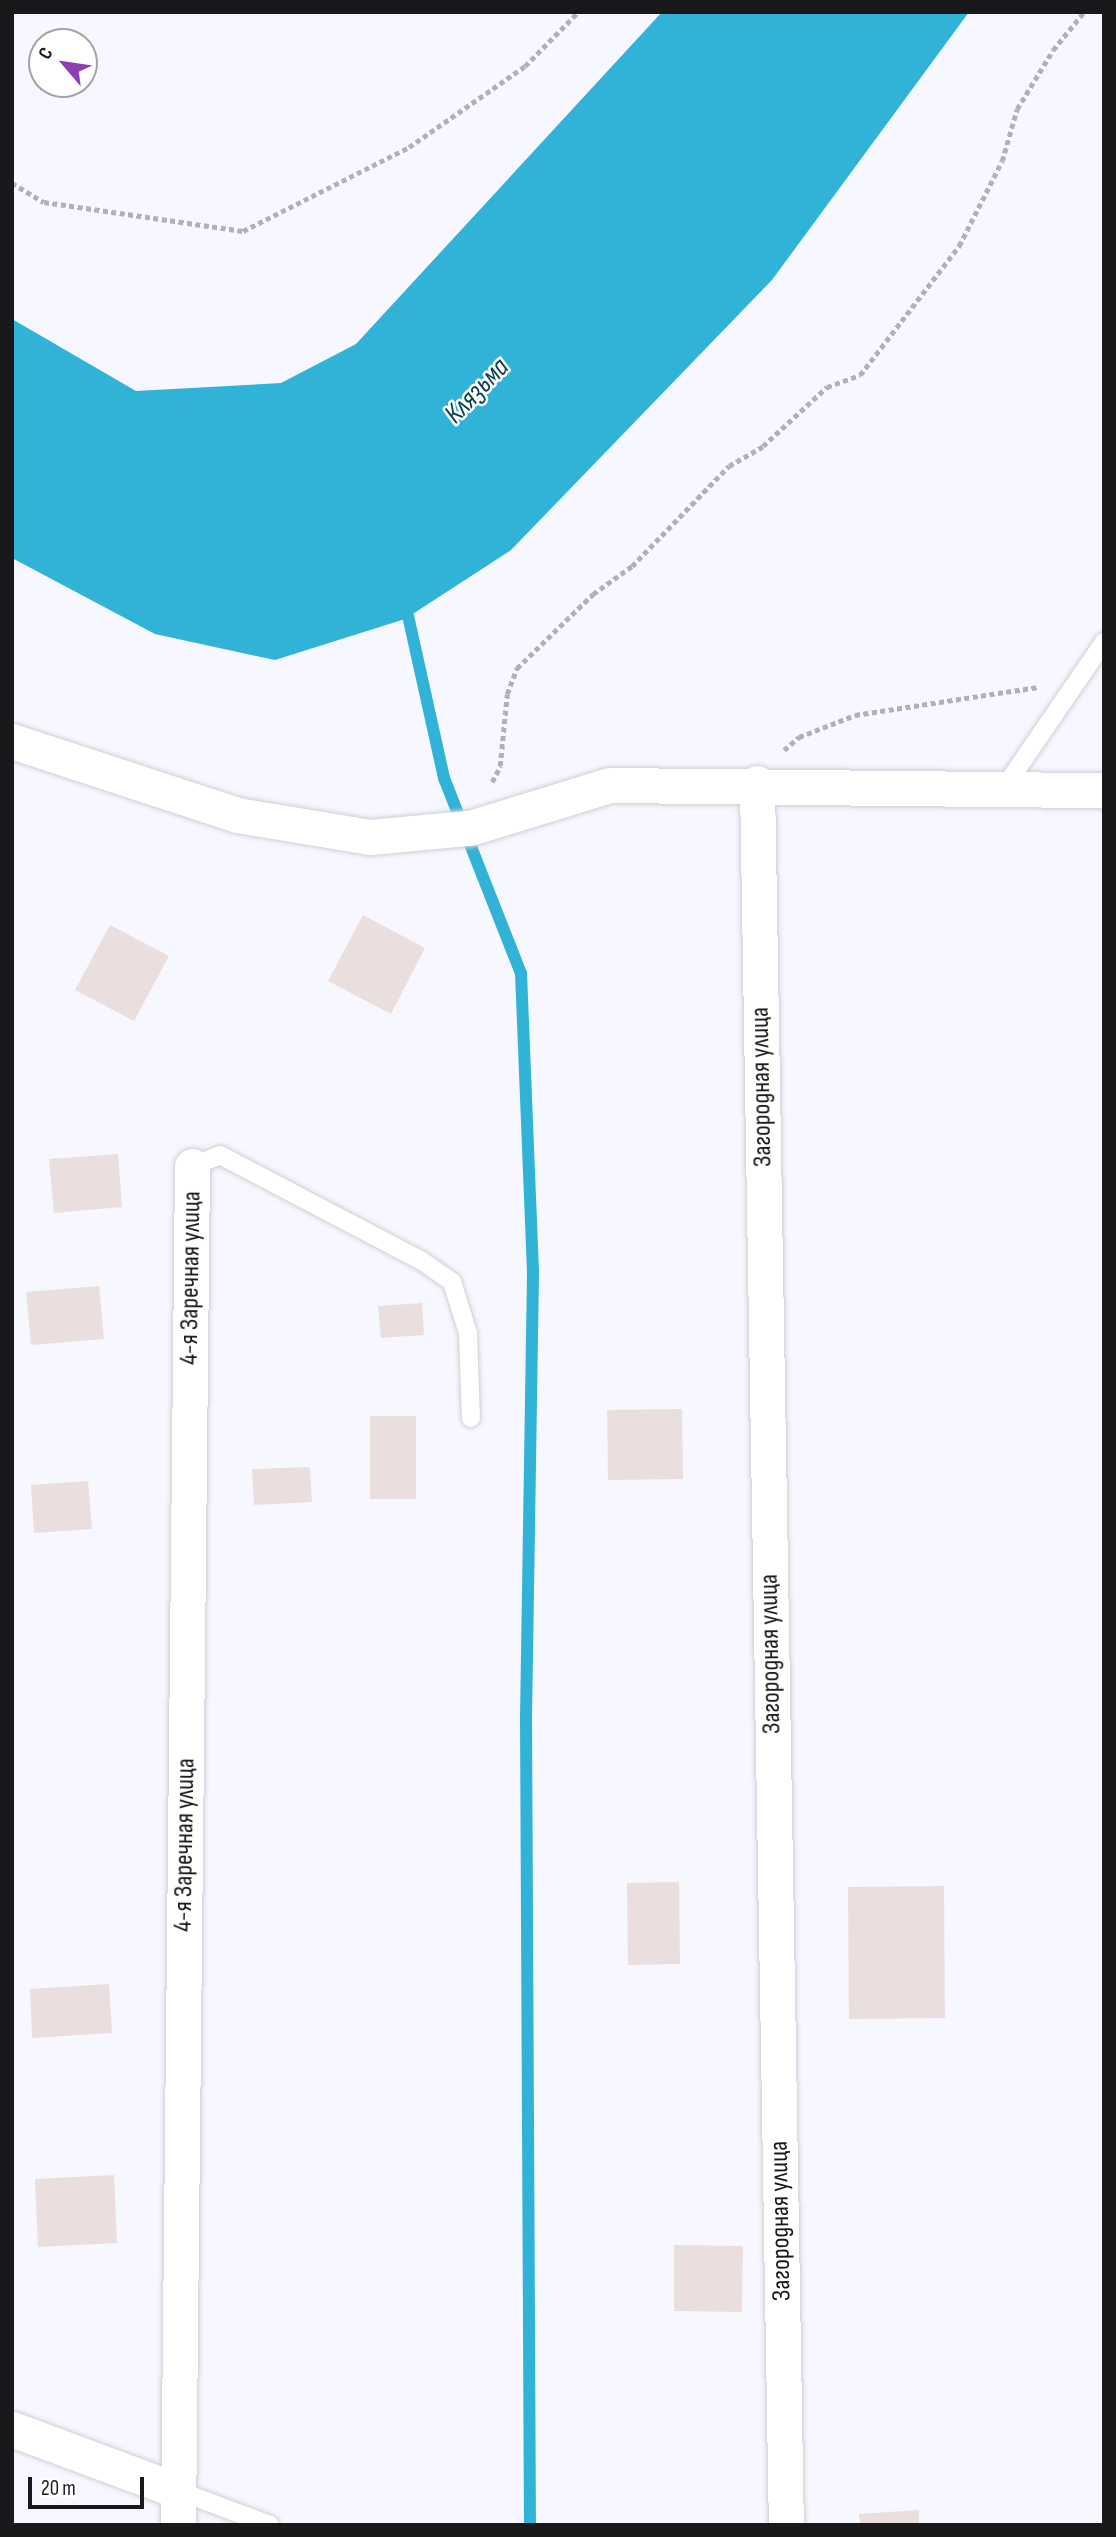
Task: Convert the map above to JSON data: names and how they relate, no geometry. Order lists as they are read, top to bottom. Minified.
{"streets":{"street":["Загородная улица","4-я Заречная улица"]},"water":["Клязьма"],"scale_bar":"20 m","north":"top left"}
